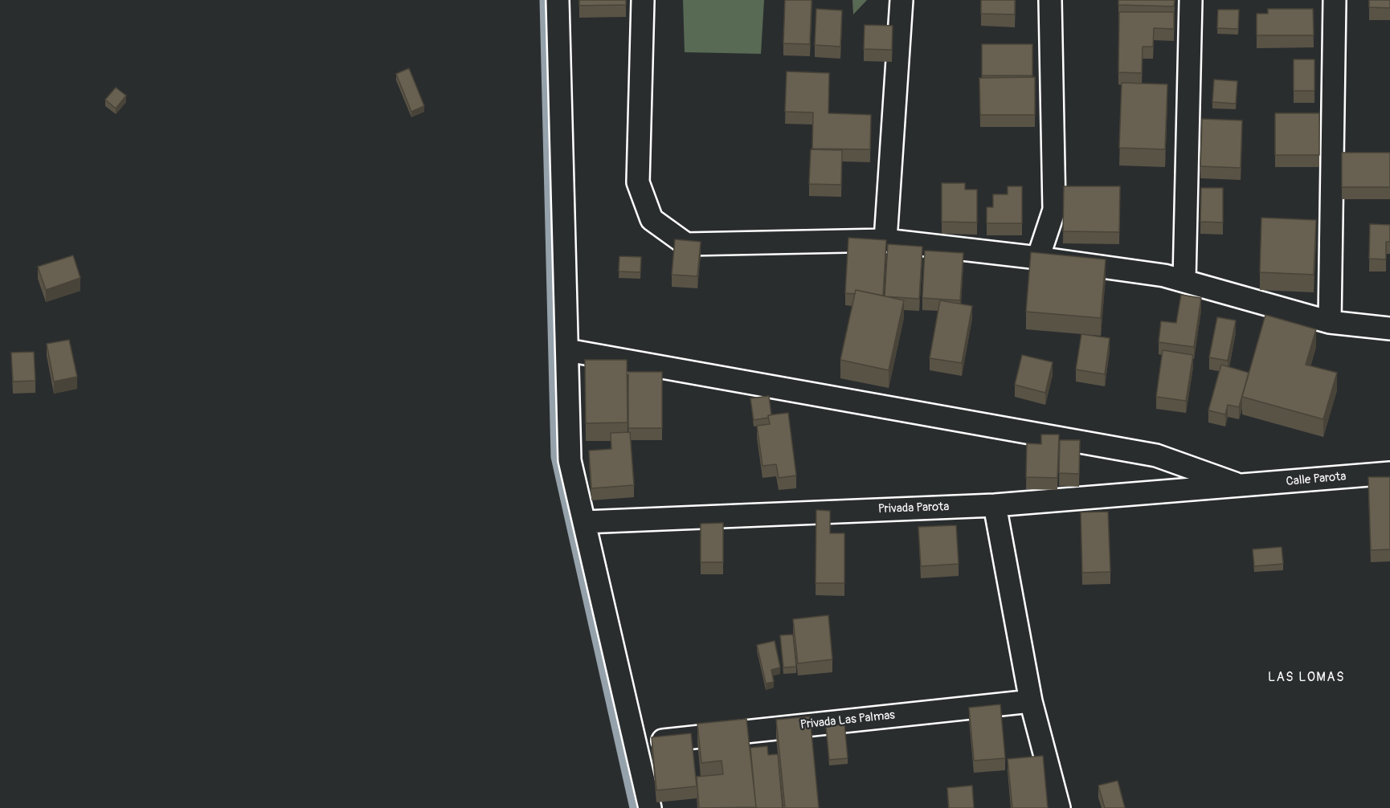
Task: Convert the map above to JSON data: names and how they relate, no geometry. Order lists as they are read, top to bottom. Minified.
{"streets":{"street":["Calle Parota","Privada Parota","Privada Las Palmas"]},"crossings":[["Calle Parota","Privada Parota"]],"districts":["LAS LOMAS"]}
